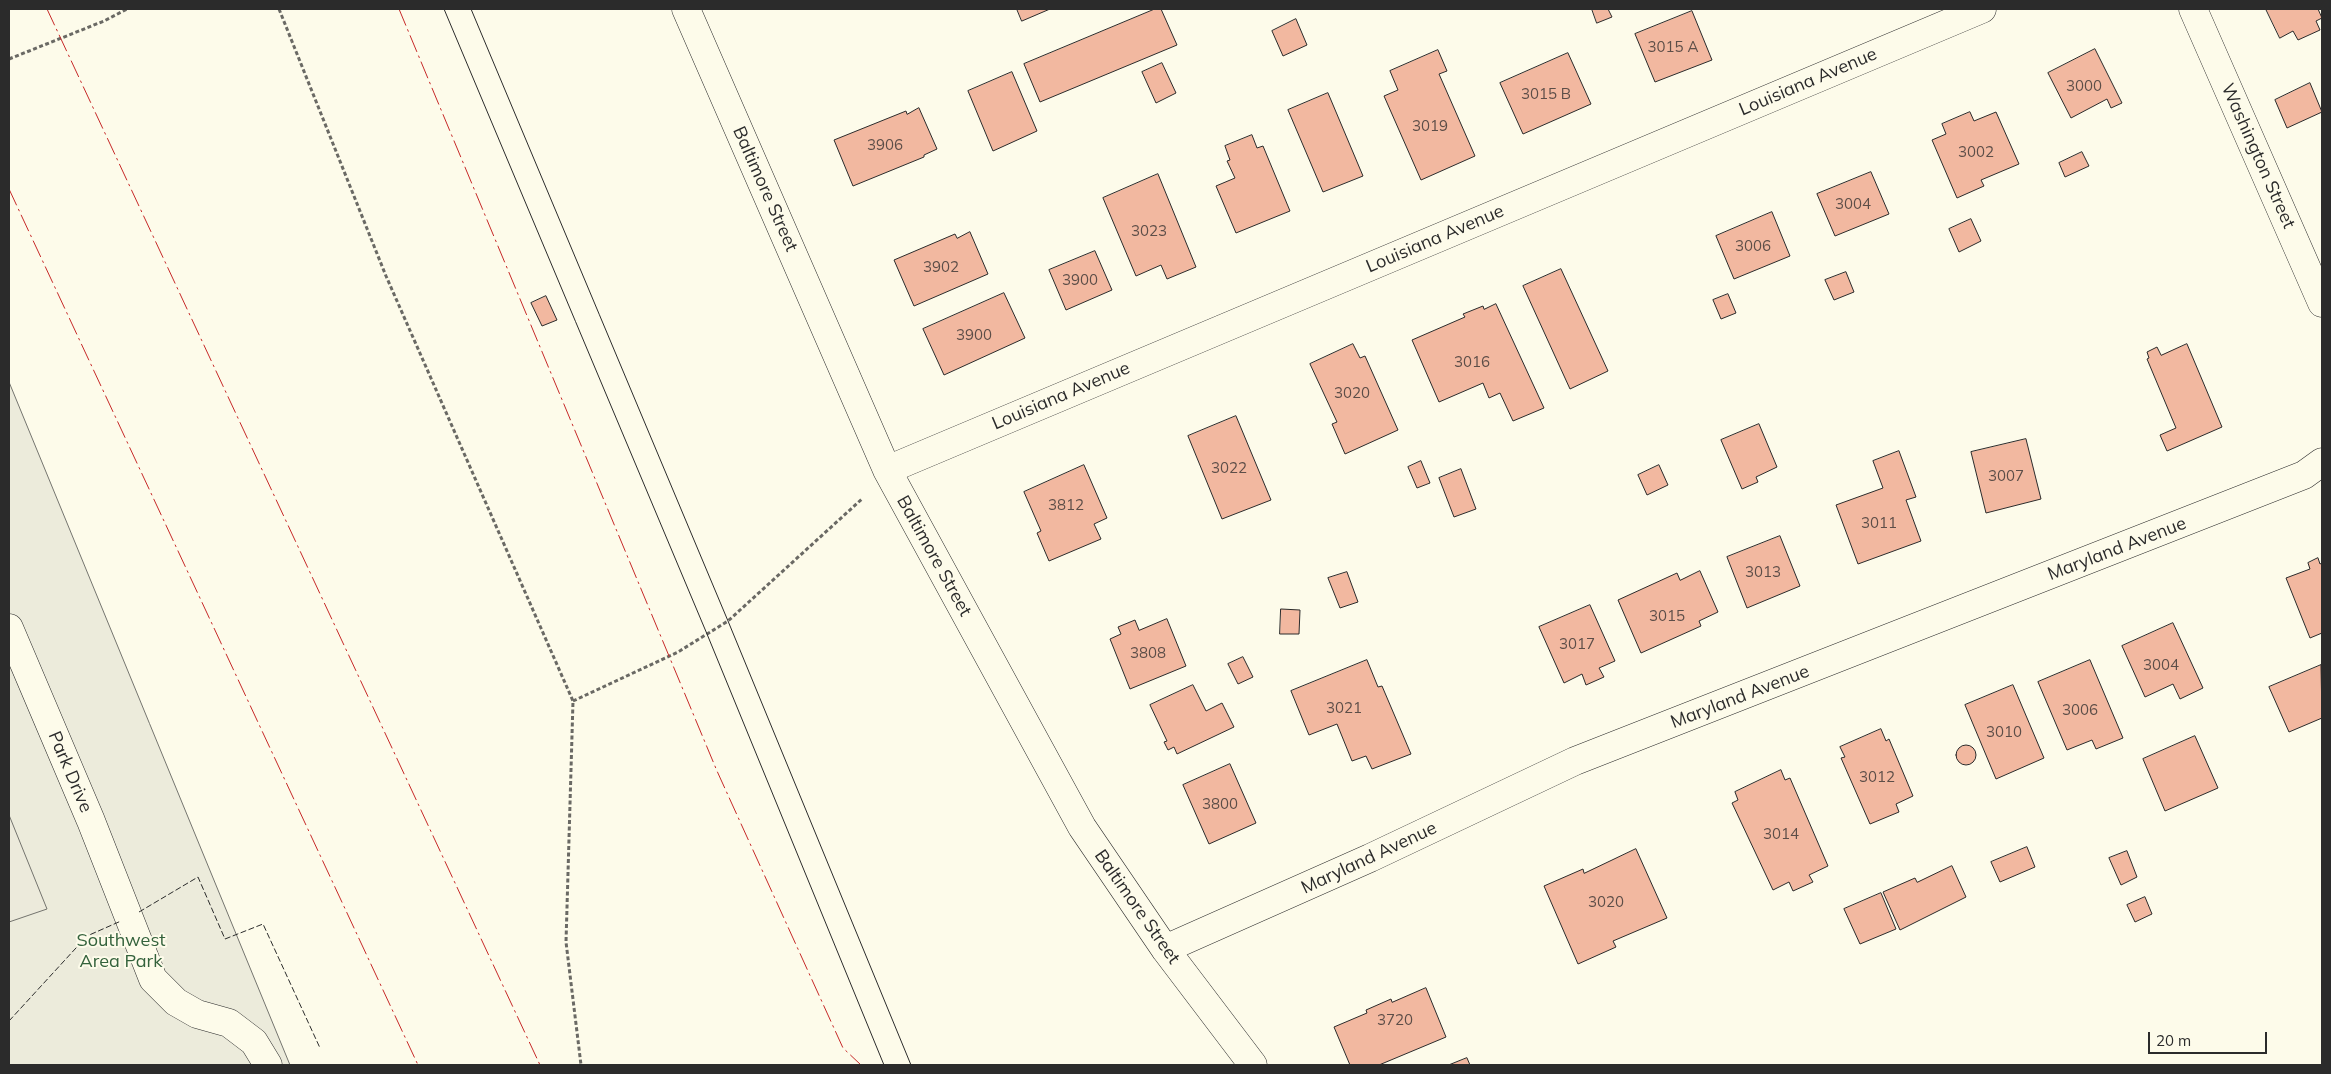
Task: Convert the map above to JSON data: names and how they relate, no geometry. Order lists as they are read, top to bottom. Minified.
{"streets":{"street":["Louisiana Avenue","Washington Street","Baltimore Street","Maryland Avenue","Park Drive"]},"crossings":[["Louisiana Avenue","Baltimore Street"],["Baltimore Street","Maryland Avenue"]],"parks":["Southwest Area Park"],"house_numbers":["3015 A","3000","3015 B","3019","3906","3002","3004","3023","3006","3902","3900","3900","3016","3020","3022","3007","3812","3011","3013","3015","3017","3808","3004","3021","3006","3010","3012","3800","3014","3020","3720"],"scale_bar":"20 m"}
